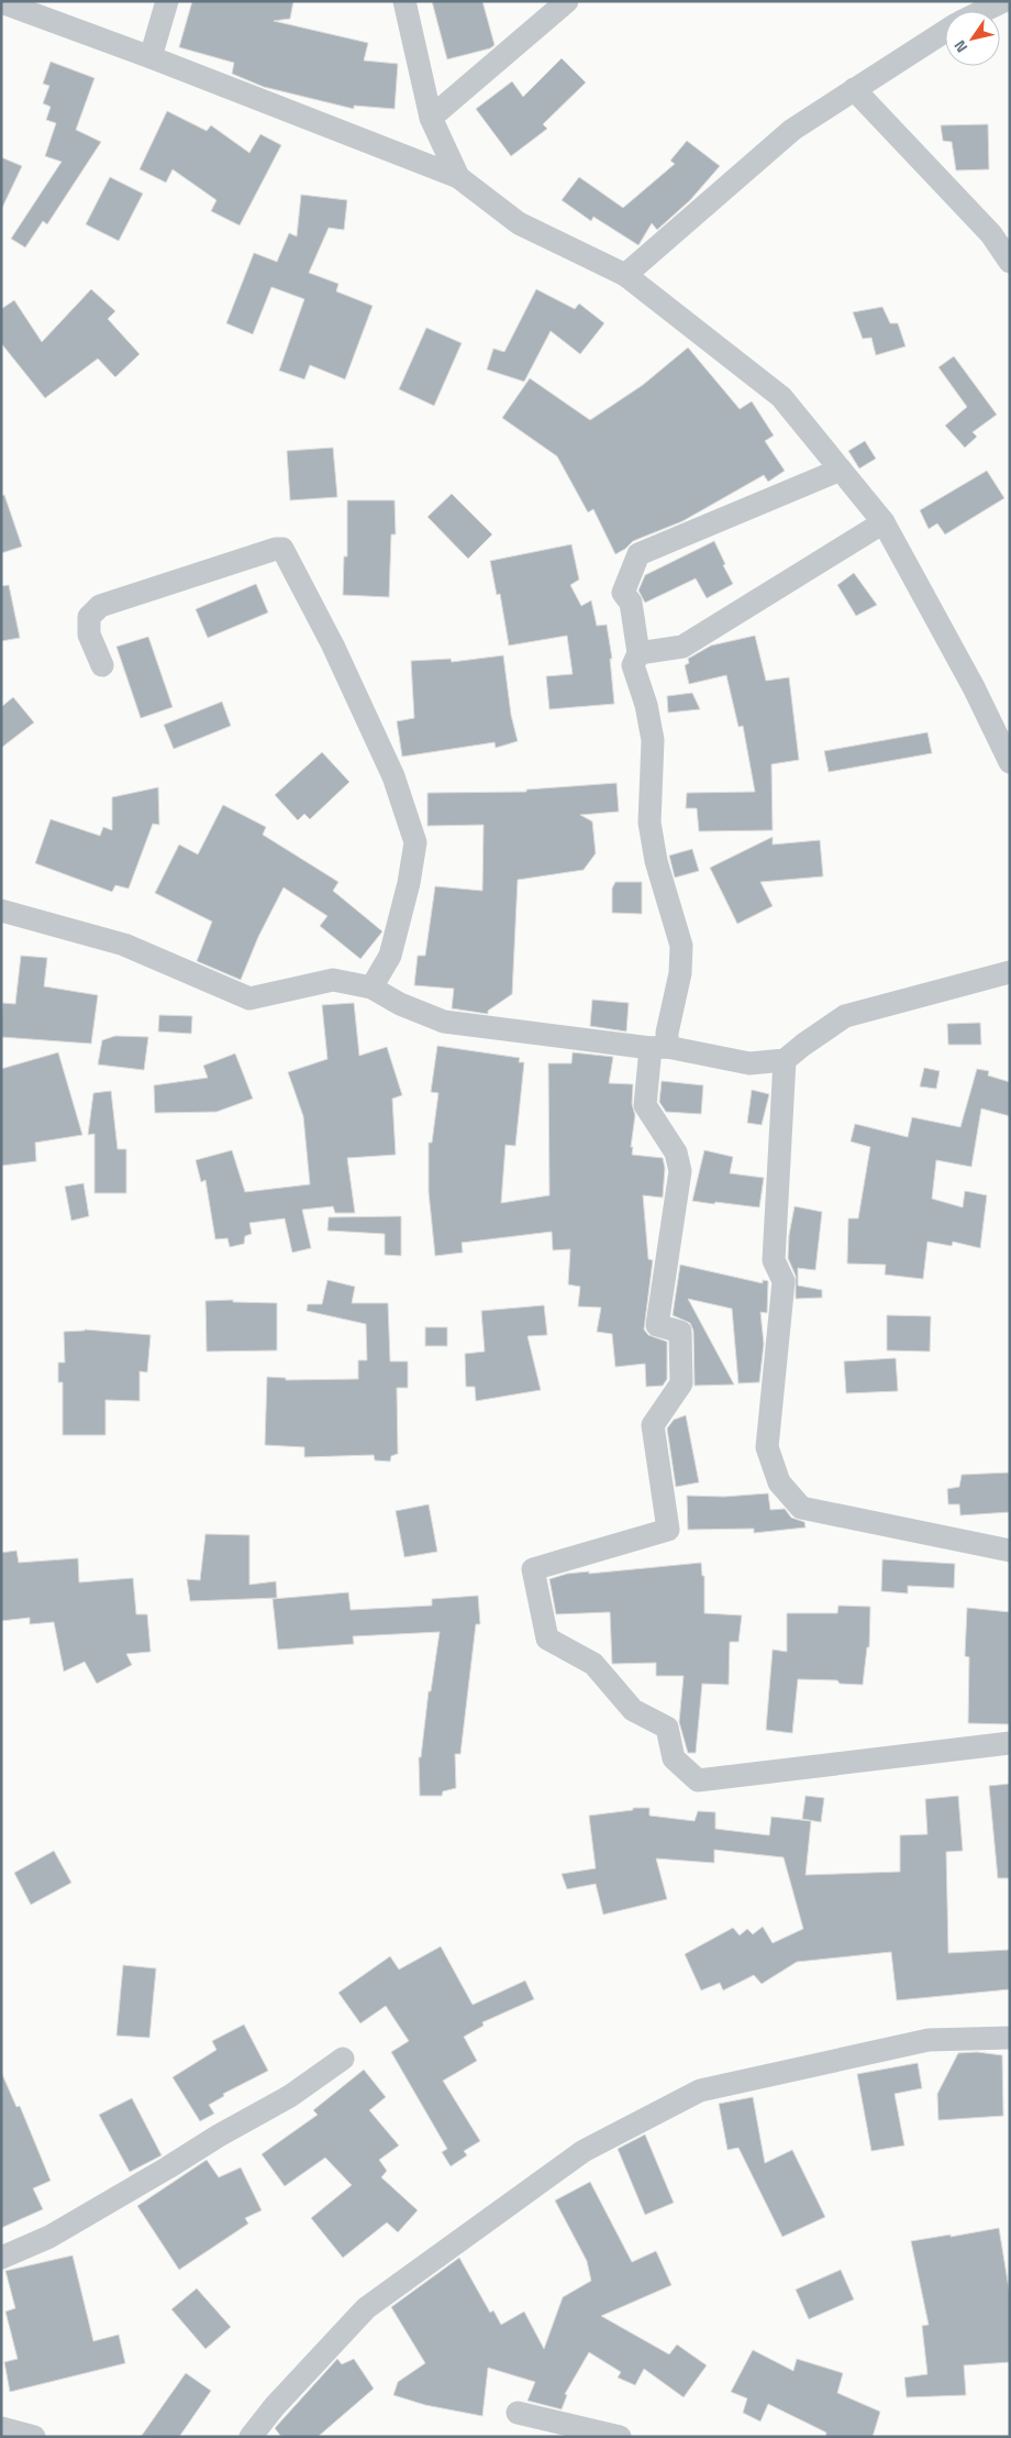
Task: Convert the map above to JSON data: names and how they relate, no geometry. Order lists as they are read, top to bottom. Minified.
{"north":"bottom left"}
